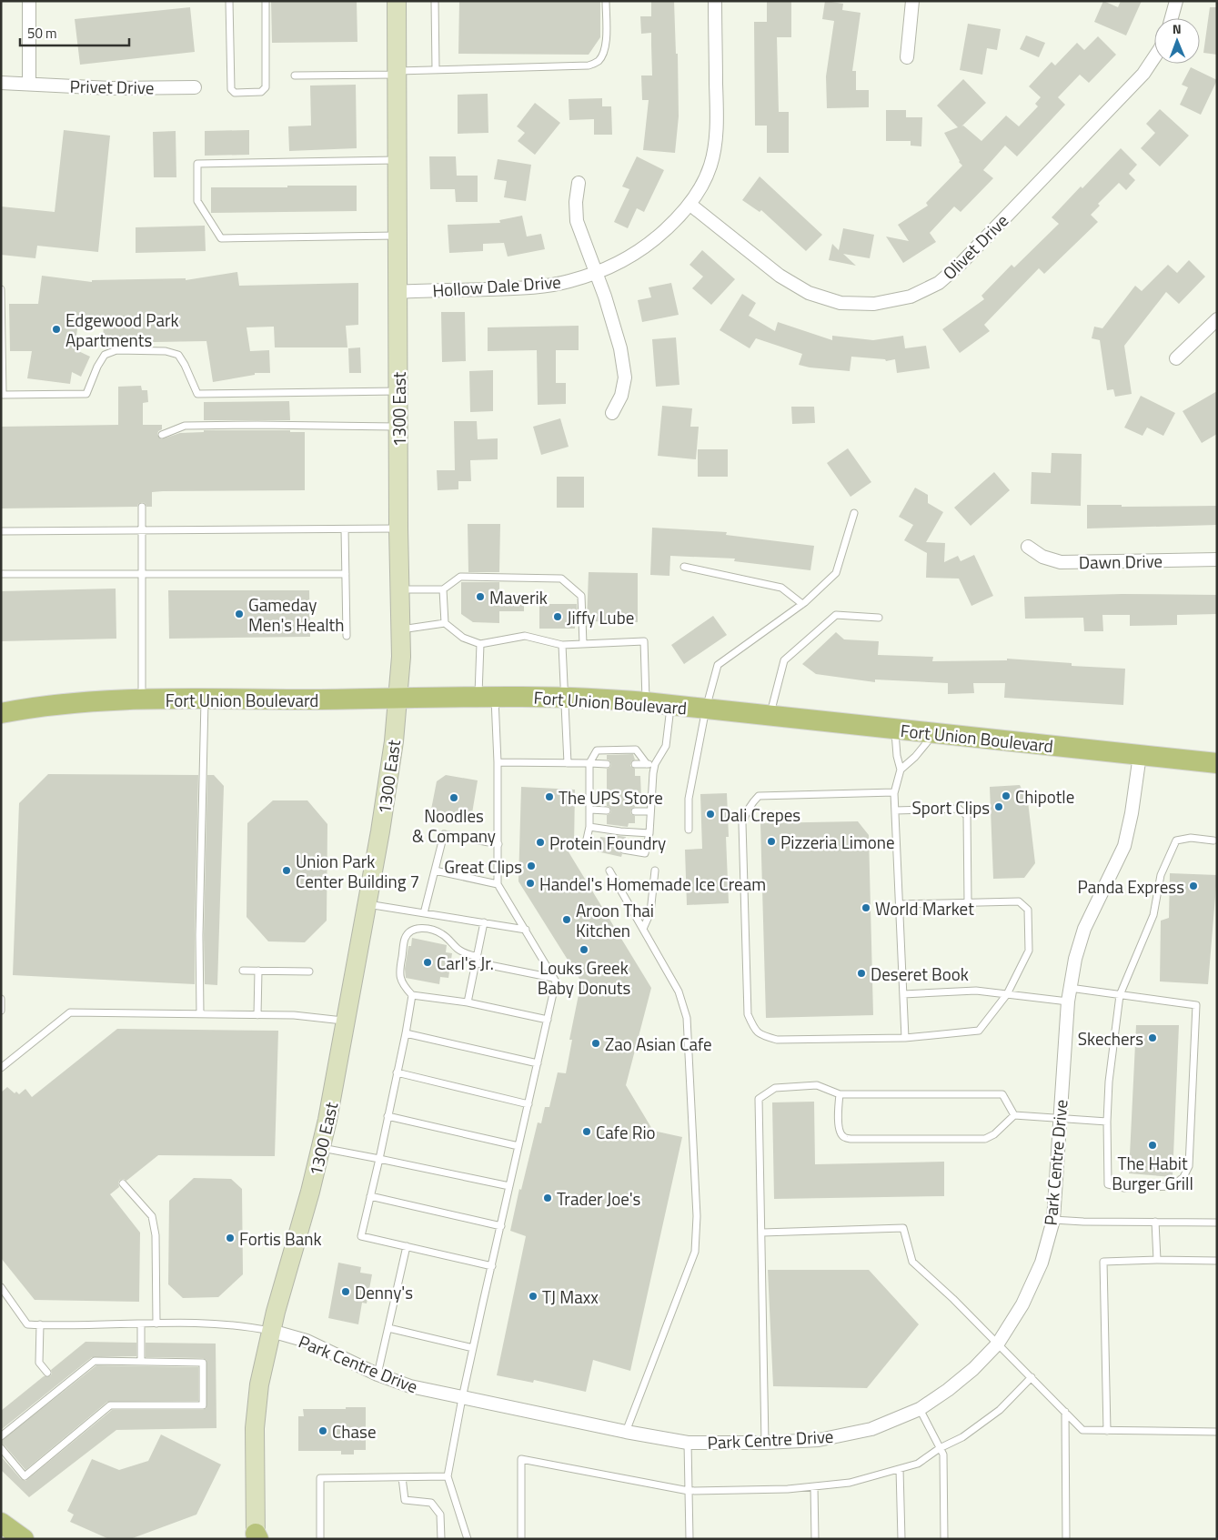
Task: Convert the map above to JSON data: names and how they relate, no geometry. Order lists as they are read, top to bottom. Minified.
{"streets":{"main road":["1300 East","Fort Union Boulevard"],"street":["Privet Drive","Olivet Drive","Hollow Dale Drive","Dawn Drive","Park Centre Drive"]},"crossings":[["Olivet Drive","Hollow Dale Drive"],["Hollow Dale Drive","1300 East"],["1300 East","Fort Union Boulevard"],["1300 East","Park Centre Drive"],["Fort Union Boulevard","Park Centre Drive"]],"places":["Edgewood Park Apartments","Maverik","Gameday Men's Health","Jiffy Lube","Chipotle","The UPS Store","Noodles & Company","Sport Clips","Dali Crepes","Pizzeria Limone","Protein Foundry","Great Clips","Union Park Center Building 7","Handel's Homemade Ice Cream","Panda Express","World Market","Aroon Thai Kitchen","Louks Greek Baby Donuts","Carl's Jr.","Deseret Book","Skechers","Zao Asian Cafe","Cafe Rio","The Habit Burger Grill","Trader Joe's","Fortis Bank","Denny's","TJ Maxx","Chase"],"scale_bar":"50 m","north":"top"}
